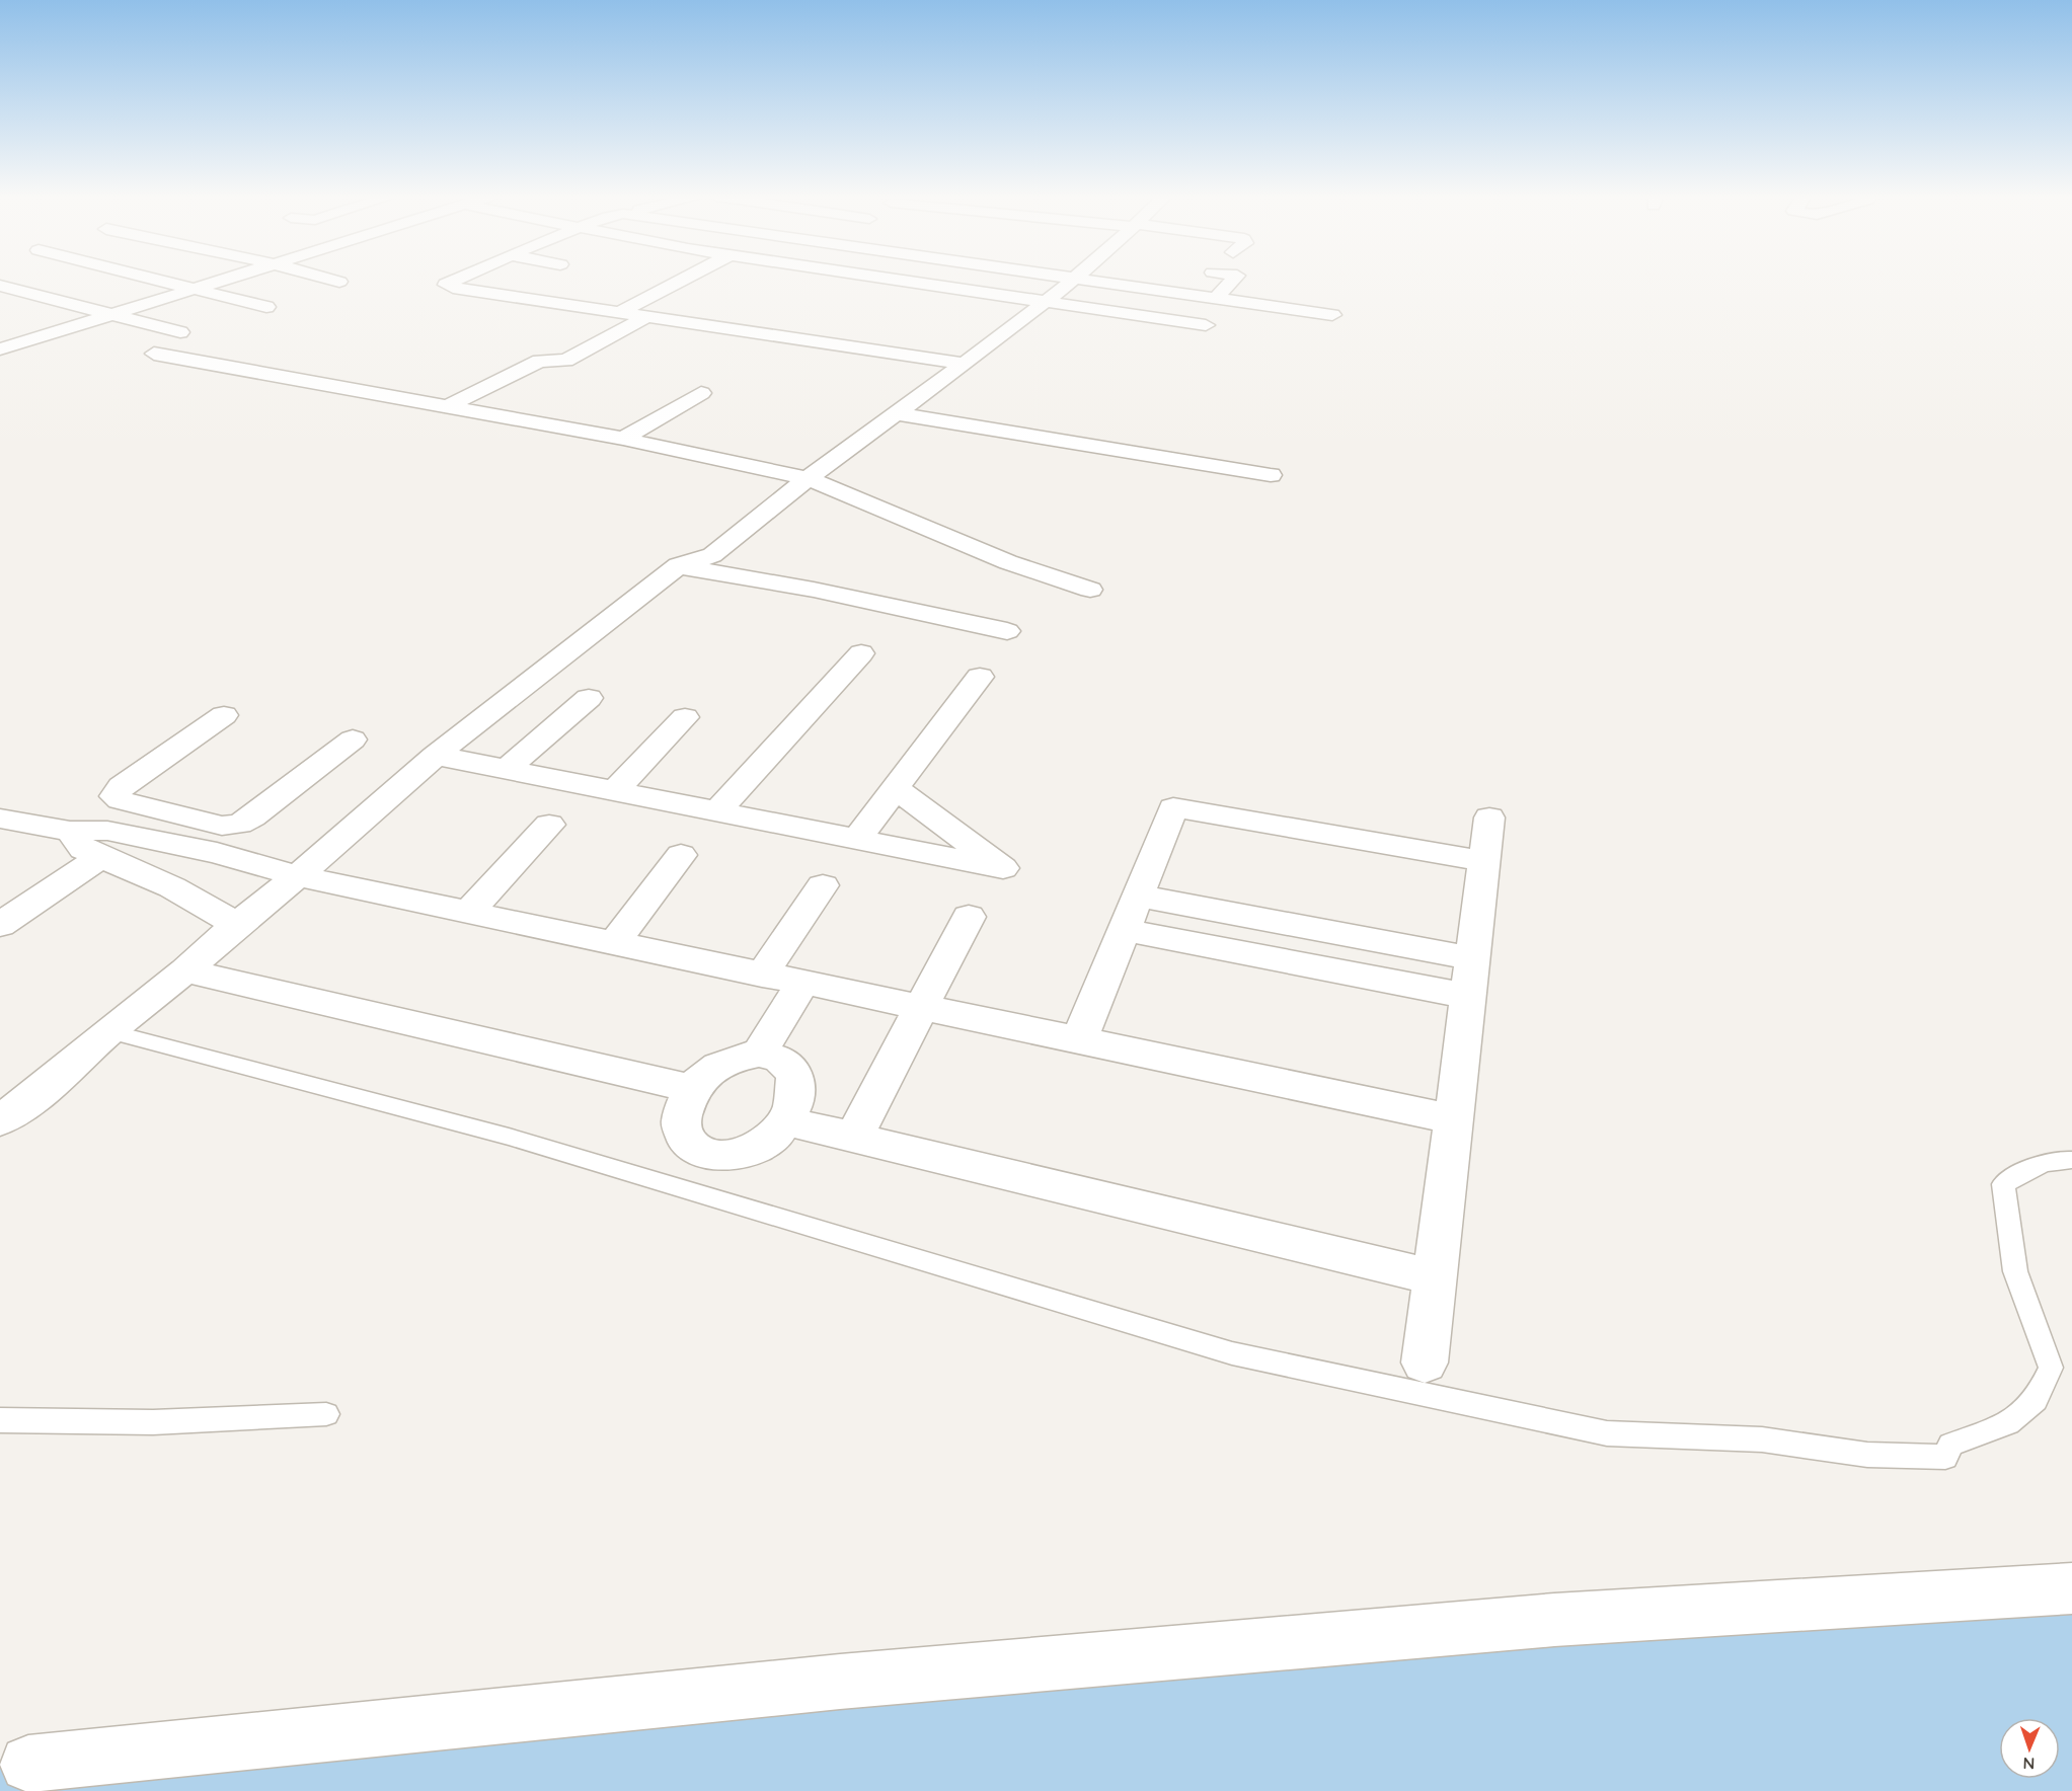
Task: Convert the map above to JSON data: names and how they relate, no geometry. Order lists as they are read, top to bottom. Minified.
{"north":"bottom"}
